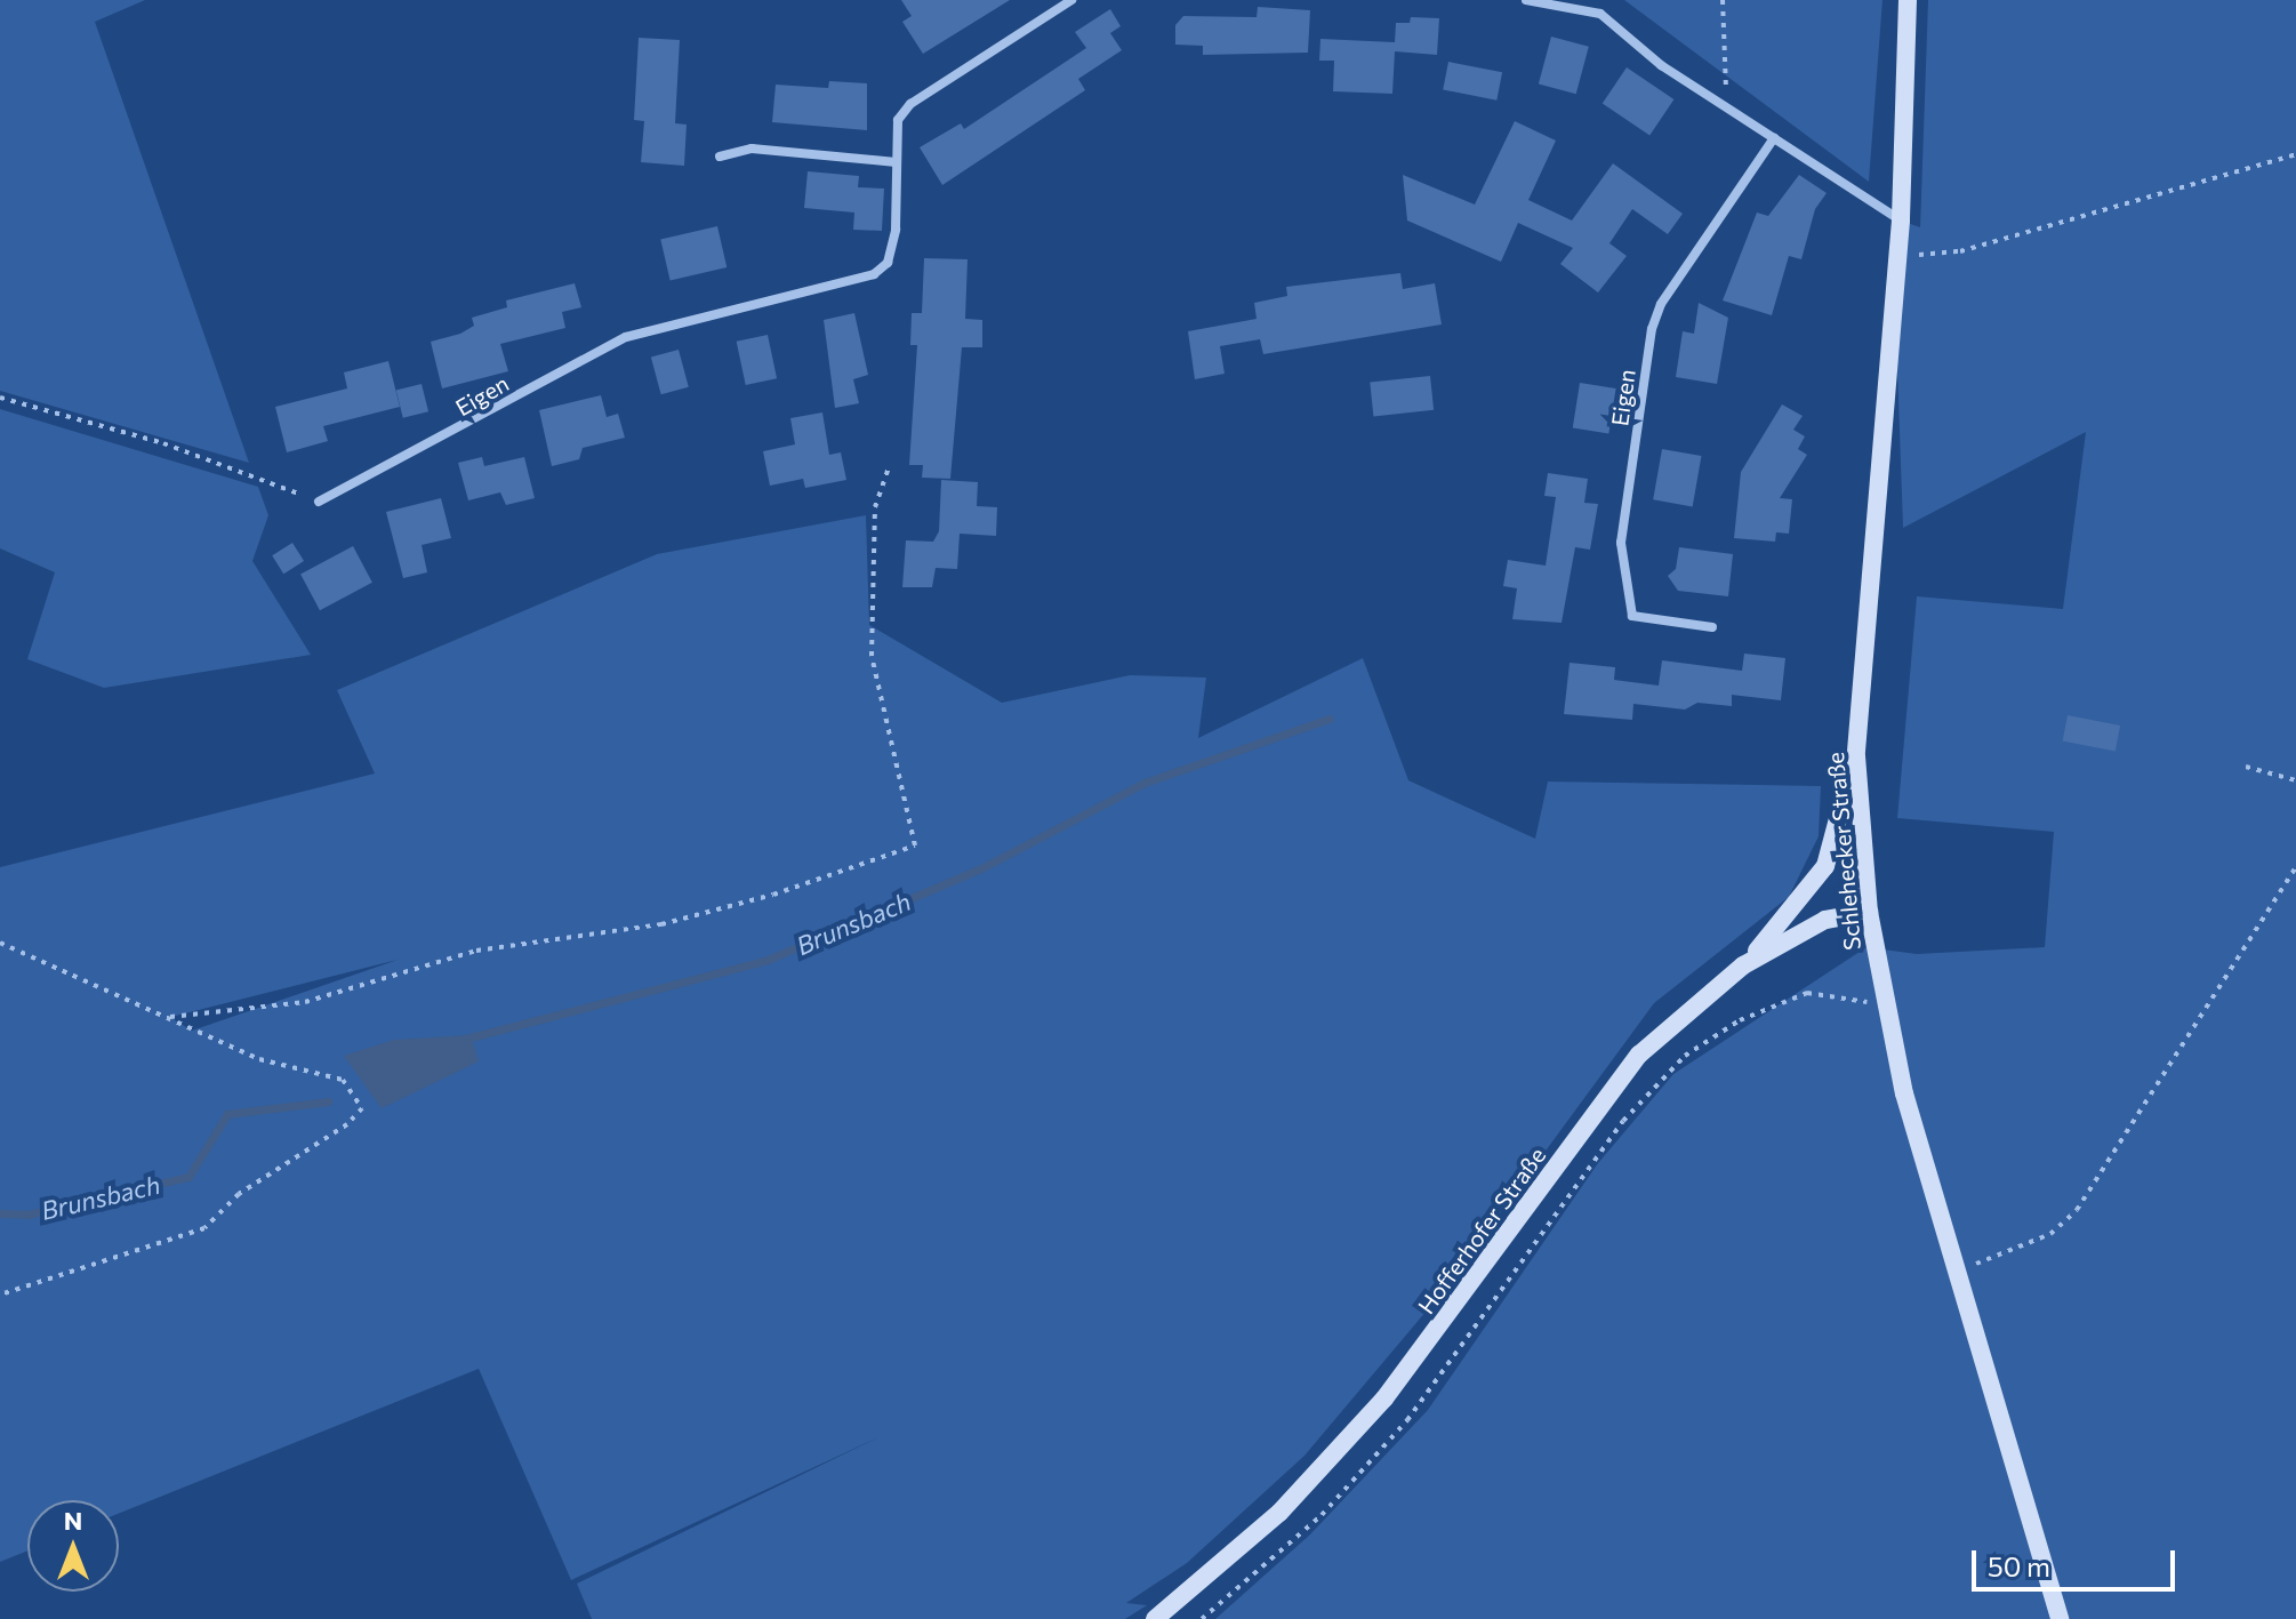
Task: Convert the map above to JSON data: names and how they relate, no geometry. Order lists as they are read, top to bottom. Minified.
{"streets":{"main road":["Schlehecker Straße","Hofferhofer Straße"],"street":["Eigen"]},"crossings":[["Schlehecker Straße","Hofferhofer Straße"]],"water":["Brunsbach"],"scale_bar":"50 m","north":"top"}
